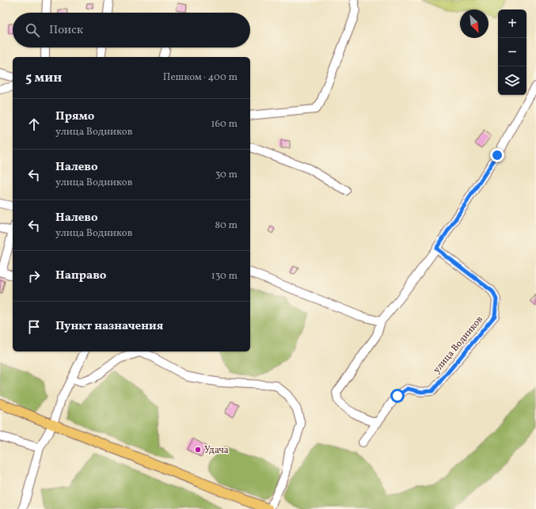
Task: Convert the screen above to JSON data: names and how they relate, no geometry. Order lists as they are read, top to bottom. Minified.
{"streets":{"street":["улица Водников"]},"places":["Удача"],"north":"bottom right","page":{"map_buttons":["+","−"],"search":"Поиск","heading":["5 мин","Пешком · 400 m"],"list":[["Прямо","улица Водников","160 m"],["Налево","улица Водников","30 m"],["Налево","улица Водников","80 m"],["Направо","130 m"],"Пункт назначения"]}}
